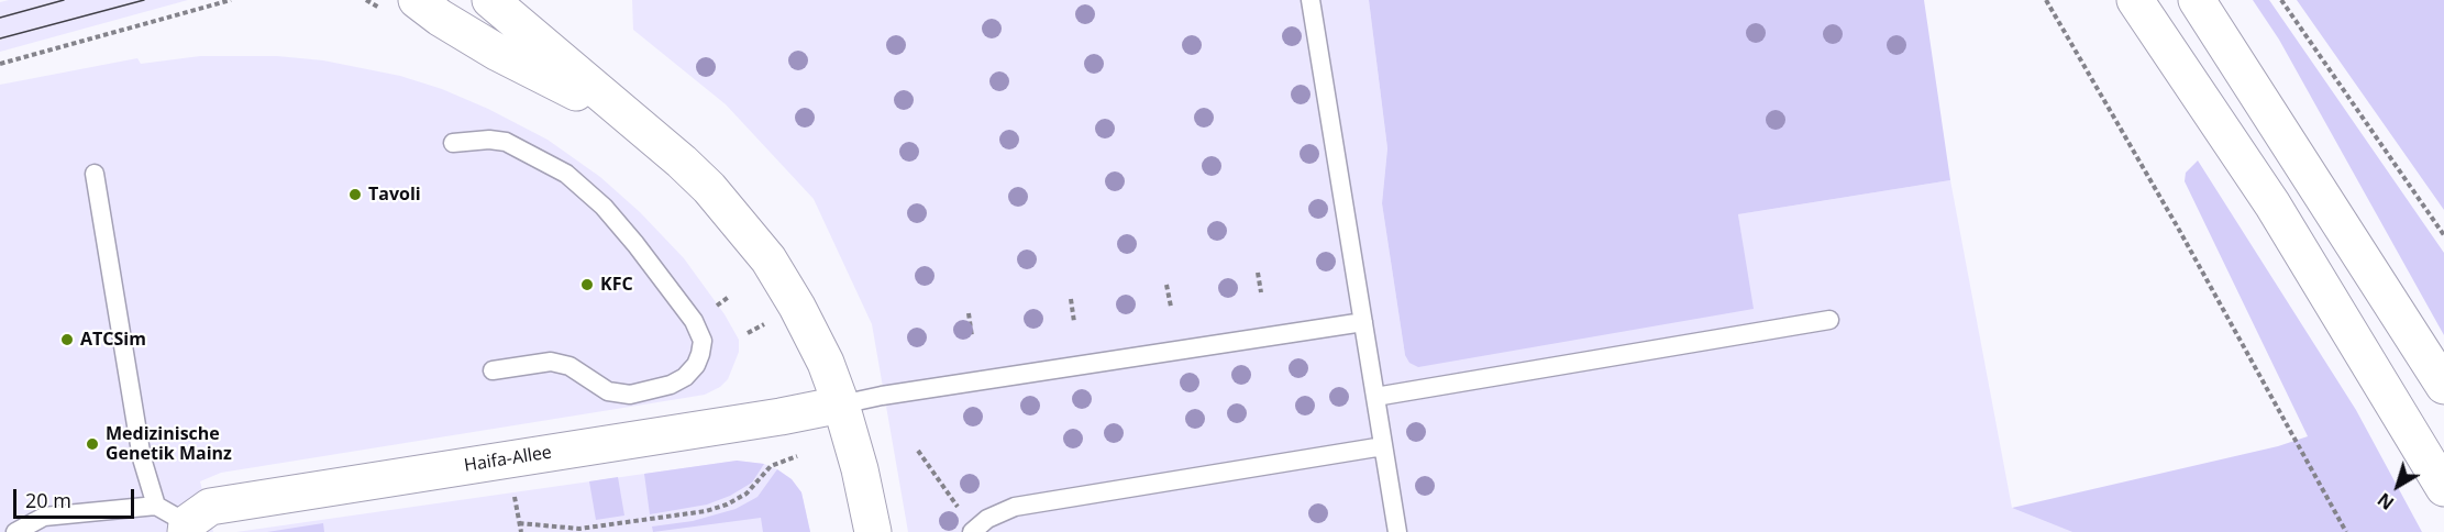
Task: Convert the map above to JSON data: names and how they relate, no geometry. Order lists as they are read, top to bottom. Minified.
{"streets":{"main road":["Haifa-Allee"]},"places":["Tavoli","KFC","ATCSim","Medizinische Genetik Mainz"],"scale_bar":"20 m","north":"bottom left"}
